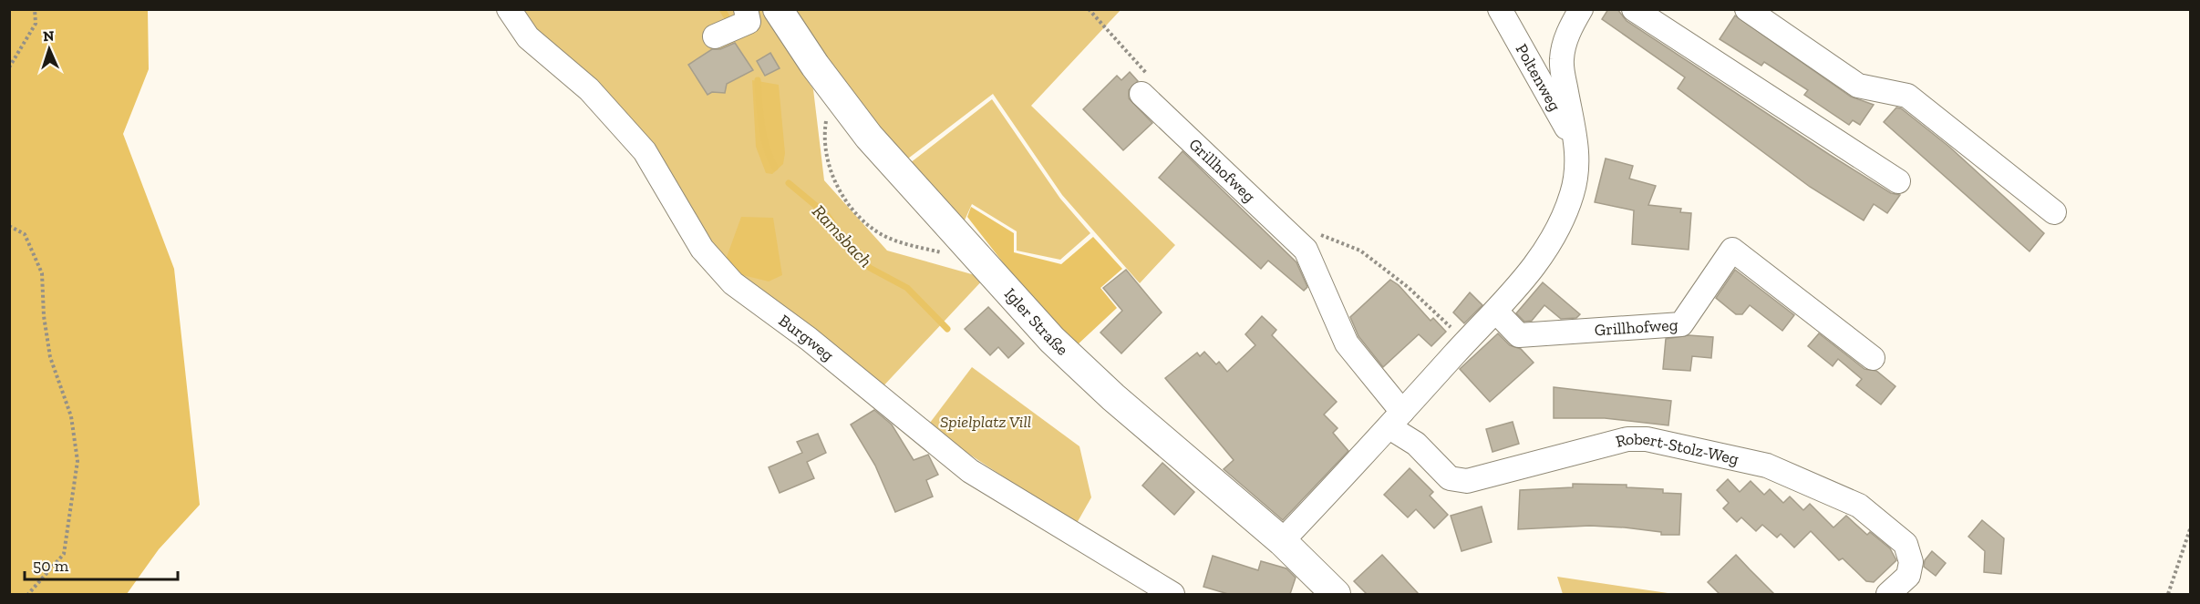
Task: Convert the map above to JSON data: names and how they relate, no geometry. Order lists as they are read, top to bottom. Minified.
{"streets":{"main road":["Igler Straße"],"street":["Poltenweg","Grillhofweg","Burgweg","Robert-Stolz-Weg"]},"crossings":[["Grillhofweg","Robert-Stolz-Weg"]],"water":["Ramsbach"],"parks":["Spielplatz Vill"],"scale_bar":"50 m","north":"top"}
